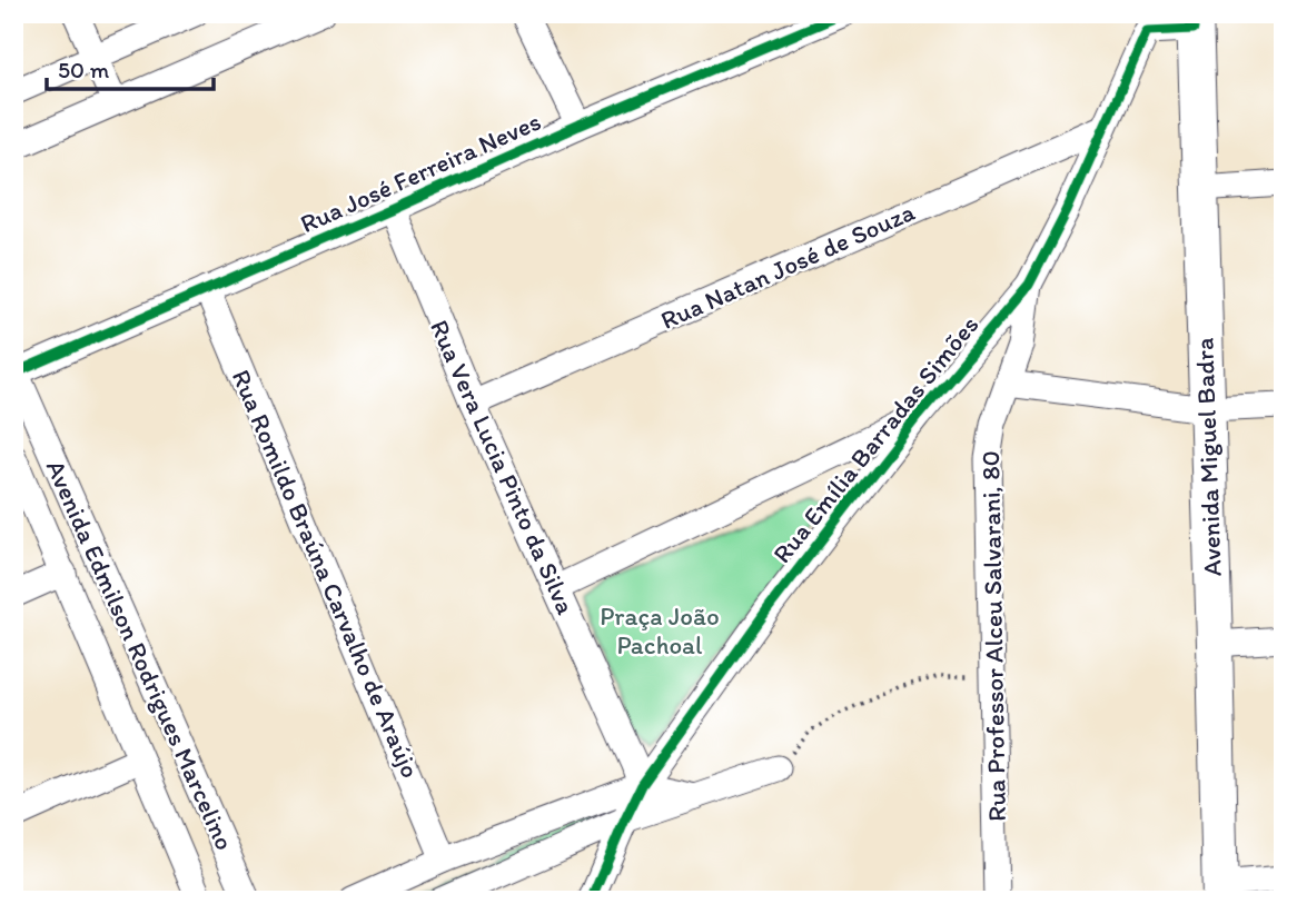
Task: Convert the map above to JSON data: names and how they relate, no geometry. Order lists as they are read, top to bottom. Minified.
{"streets":{"main road":["Avenida Miguel Badra"],"street":["Rua José Ferreira Neves","Rua Natan José de Souza","Rua Emília Barradas Simões","Rua Vera Lucia Pinto da Silva","Rua Romildo Braúna Carvalho de Araújo","Rua Professor Alceu Salvarani, 80","Avenida Edmilson Rodrigues Marcelino"]},"crossings":[["Rua José Ferreira Neves","Rua Vera Lucia Pinto da Silva"],["Rua José Ferreira Neves","Rua Romildo Braúna Carvalho de Araújo"],["Rua José Ferreira Neves","Avenida Edmilson Rodrigues Marcelino"],["Rua Natan José de Souza","Rua Emília Barradas Simões"],["Rua Natan José de Souza","Rua Vera Lucia Pinto da Silva"],["Rua Emília Barradas Simões","Avenida Miguel Badra"],["Rua Emília Barradas Simões","Rua Vera Lucia Pinto da Silva"],["Rua Emília Barradas Simões","Rua Professor Alceu Salvarani, 80"]],"parks":["Praça João Pachoal"],"scale_bar":"50 m"}
